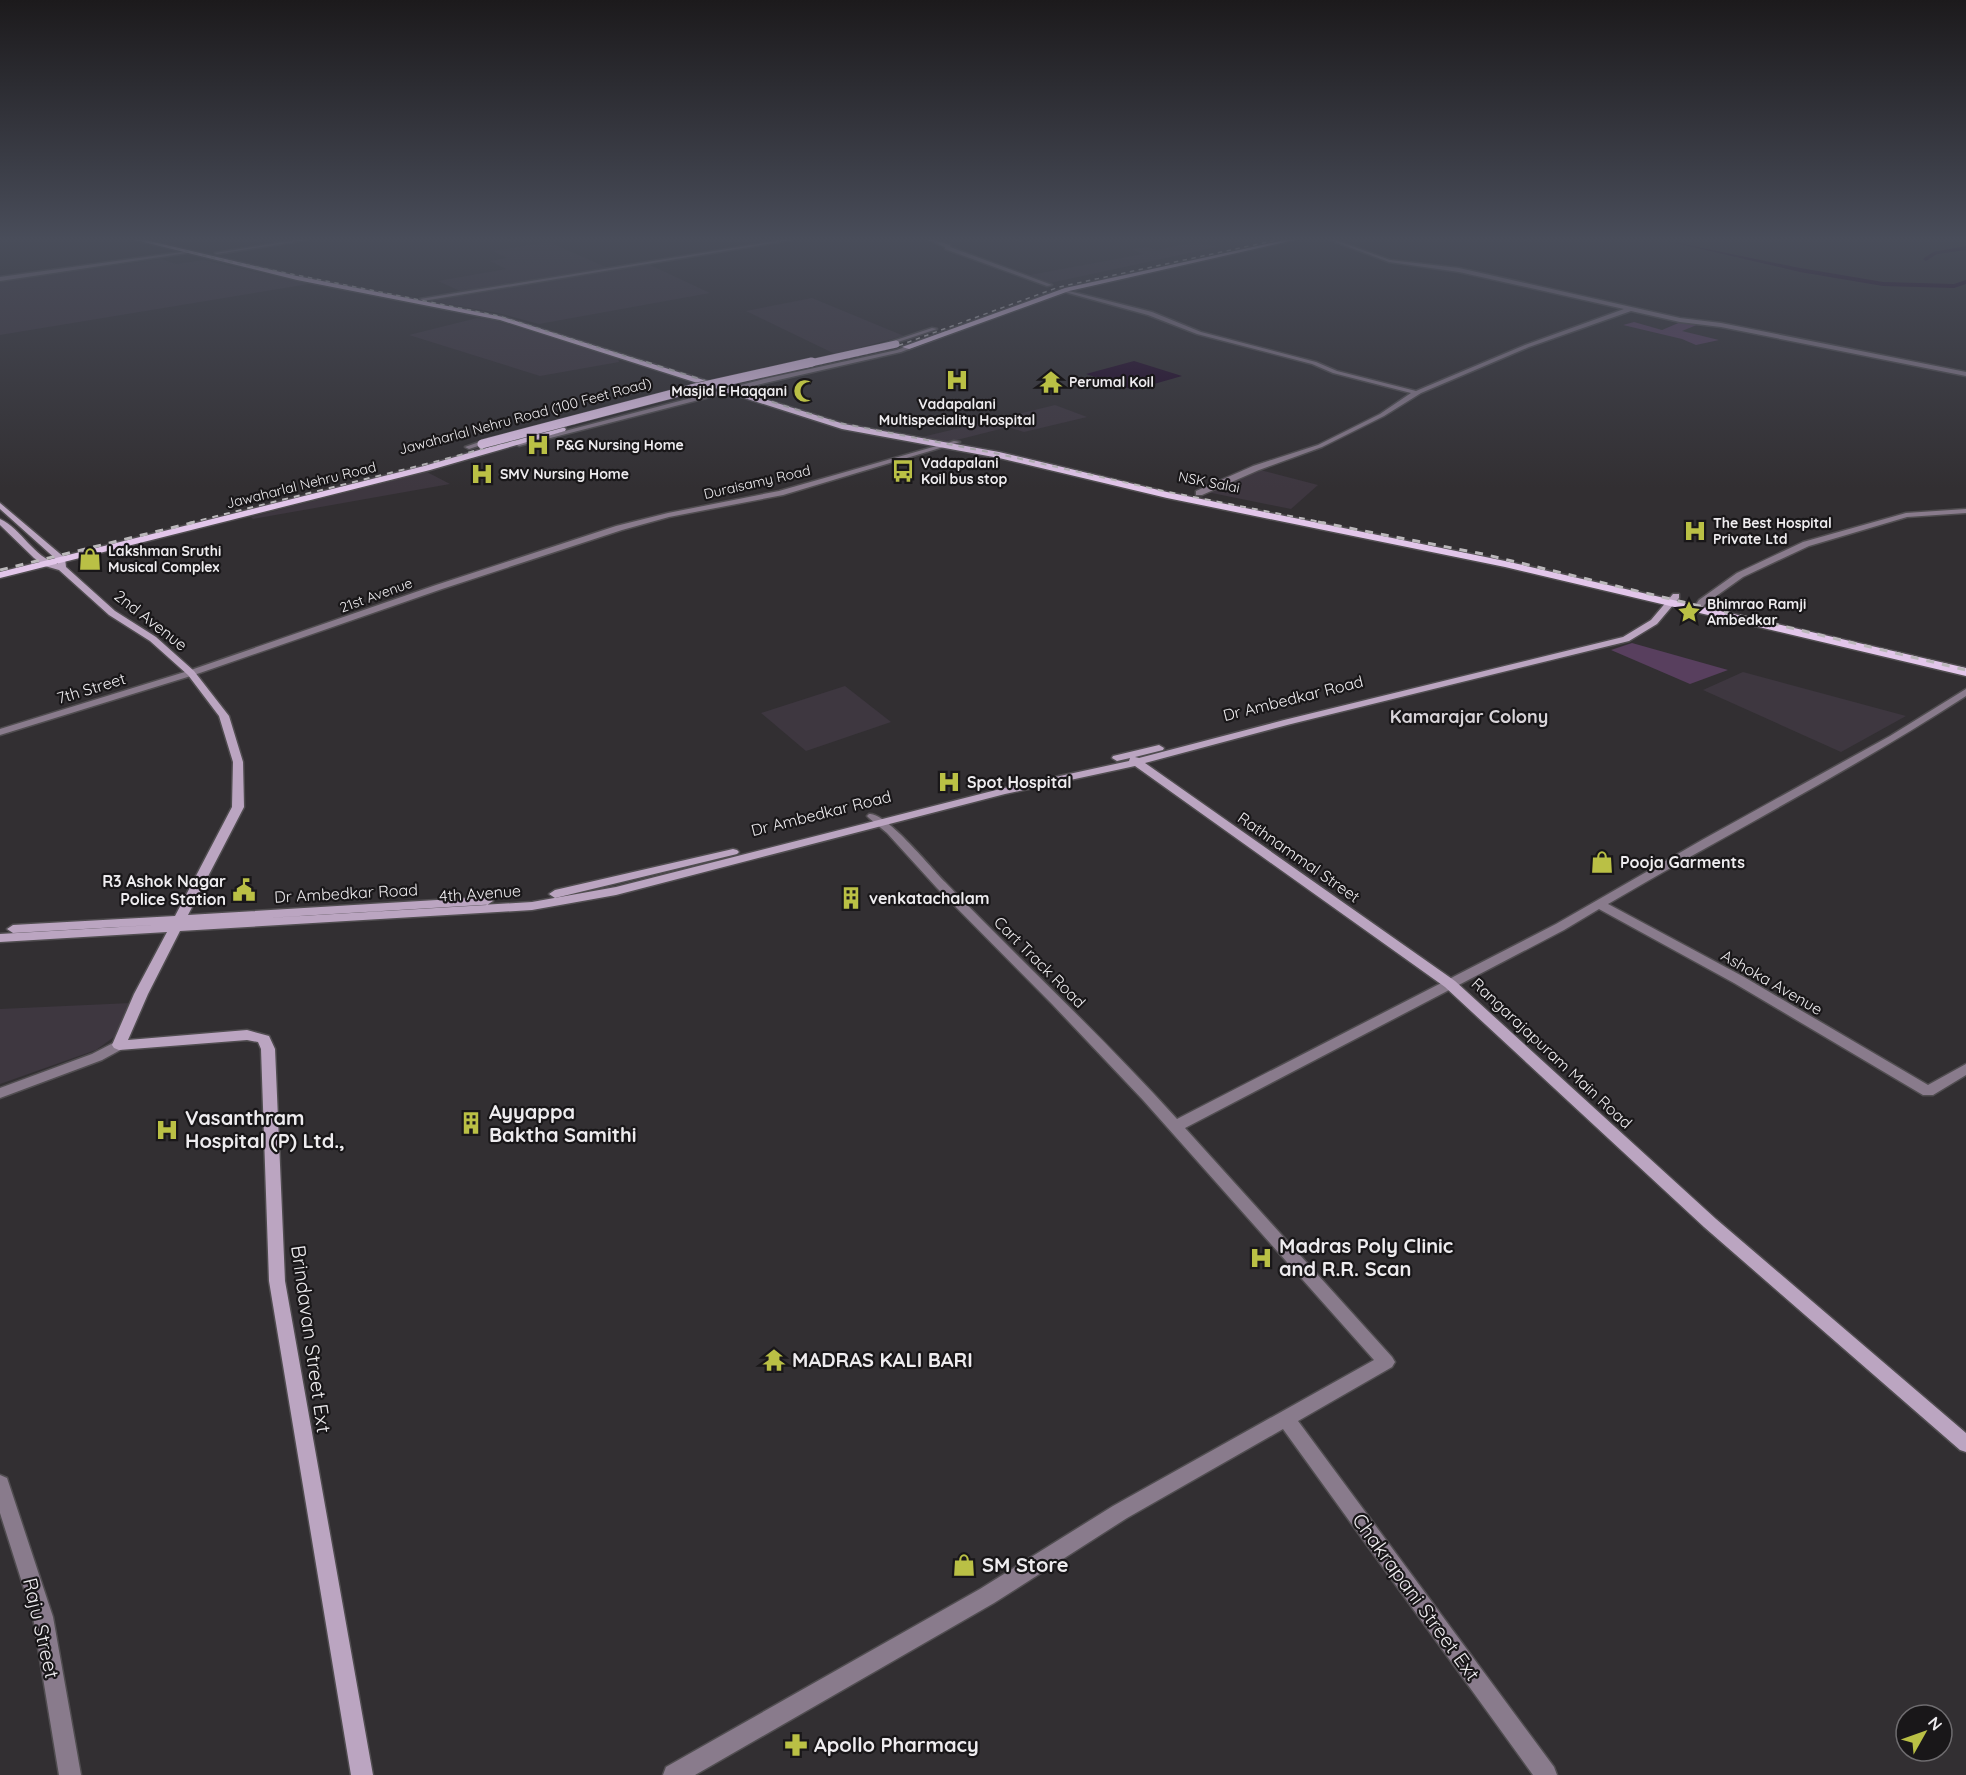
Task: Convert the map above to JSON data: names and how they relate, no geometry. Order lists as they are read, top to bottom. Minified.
{"streets":{"main road":["Jawaharlal Nehru Road (100 Feet Road)","NSK Salai","Jawaharlal Nehru Road","2nd Avenue","Dr Ambedkar Road","Rathnammal Street","4th Avenue","Rangarajapuram Main Road","Brindavan Street Ext"],"street":["Duraisamy Road","21st Avenue","7th Street","Cart Track Road","Ashoka Avenue","Chakrapani Street Ext","Raju Street"]},"crossings":[["Jawaharlal Nehru Road (100 Feet Road)","2nd Avenue"],["Duraisamy Road","NSK Salai"],["Duraisamy Road","21st Avenue"],["Jawaharlal Nehru Road","2nd Avenue"],["21st Avenue","2nd Avenue"],["21st Avenue","7th Street"],["2nd Avenue","7th Street"],["2nd Avenue","4th Avenue"],["Dr Ambedkar Road","Rathnammal Street"],["Dr Ambedkar Road","4th Avenue"],["Dr Ambedkar Road","Cart Track Road"],["Rathnammal Street","Rangarajapuram Main Road"],["4th Avenue","Cart Track Road"],["Cart Track Road","Chakrapani Street Ext"],["Ashoka Avenue","Rangarajapuram Main Road"]],"districts":["Kamarajar Colony"],"places":{"hospital":["Vadapalani Multispeciality Hospital","P&G Nursing Home","SMV Nursing Home","The Best Hospital Private Ltd","Spot Hospital","Vasanthram Hospital (P) Ltd.,","Madras Poly Clinic and R.R. Scan"],"temple":["Perumal Koil","MADRAS KALI BARI"],"mosque":["Masjid E Haqqani"],"bus stop":["Vadapalani Koil bus stop"],"shop":["Lakshman Sruthi Musical Complex","Pooja Garments","SM Store"],"place":["Bhimrao Ramji Ambedkar"],"public building":["R3 Ashok Nagar Police Station"],"building":["venkatachalam","Ayyappa Baktha Samithi"],"pharmacy":["Apollo Pharmacy"]},"north":"top right"}
